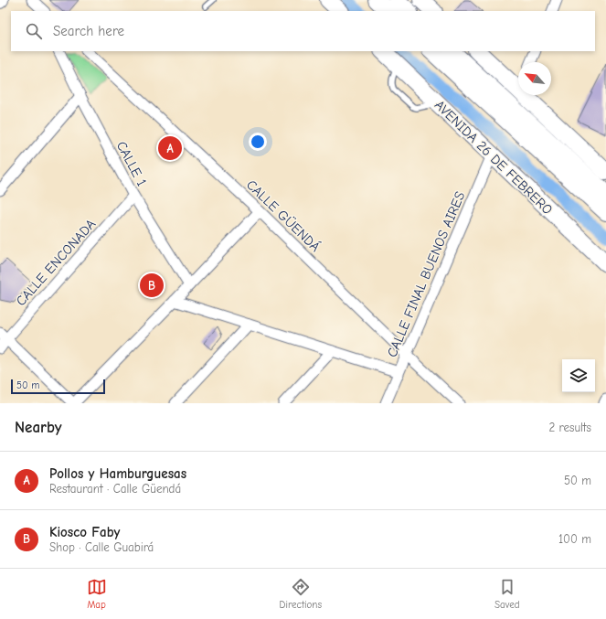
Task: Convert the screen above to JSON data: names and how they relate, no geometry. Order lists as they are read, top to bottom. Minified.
{"streets":{"main road":["AVENIDA 26 DE FEBRERO"],"street":["CALLE 1","CALLE GÜENDÁ","CALLE ENCONADA","CALLE FINAL BUENOS AIRES"]},"crossings":[["AVENIDA 26 DE FEBRERO","CALLE FINAL BUENOS AIRES"],["CALLE 1","CALLE ENCONADA"],["CALLE GÜENDÁ","CALLE FINAL BUENOS AIRES"]],"scale_bar":"50 m","north":"top left","page":{"search":"Search here","pins":["A","B"],"scale":"50 m","heading":["Nearby","2 results"],"list":[{"mark":"A","name":"Pollos y Hamburguesas","note":"Restaurant · Calle Güendá","value":"50 m"},{"mark":"B","name":"Kiosco Faby","note":"Shop · Calle Guabirá","value":"100 m"}],"nav":["Map","Directions","Saved"]}}
